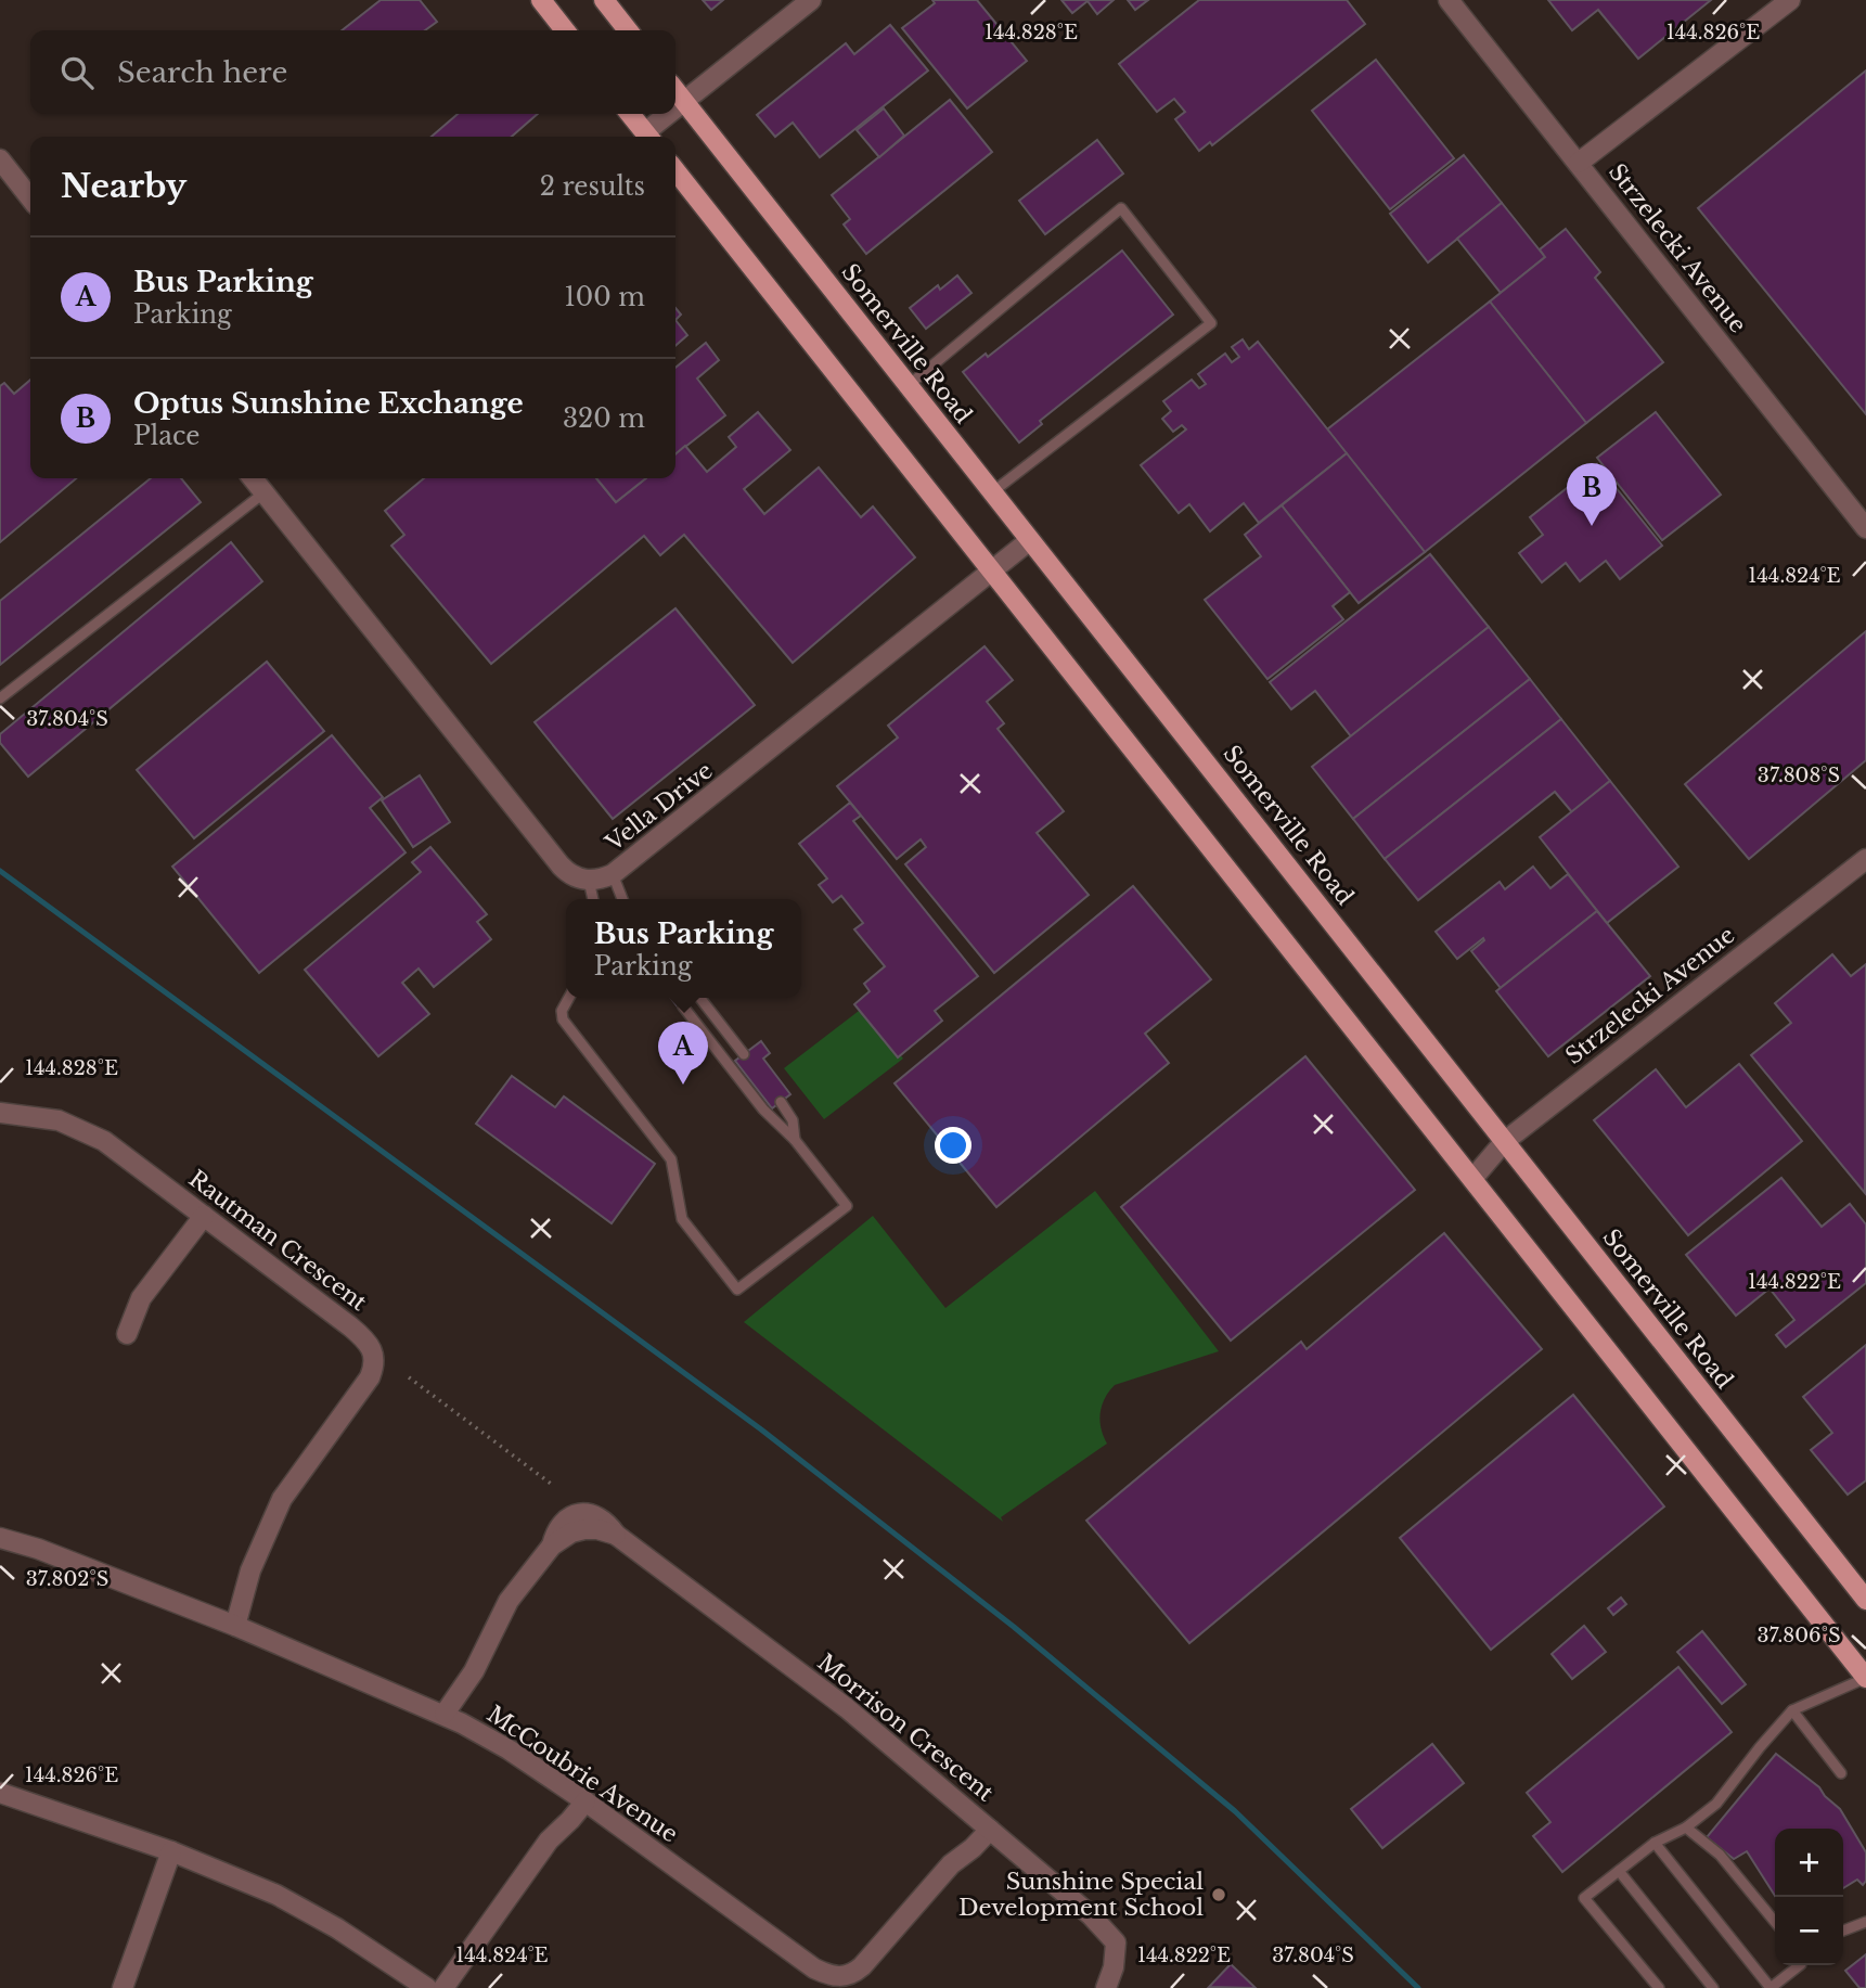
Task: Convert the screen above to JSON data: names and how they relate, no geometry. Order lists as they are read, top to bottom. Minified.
{"streets":{"main road":["Somerville Road"],"street":["Strzelecki Avenue","Vella Drive","Rautman Crescent","Morrison Crescent","McCoubrie Avenue"]},"crossings":[["Strzelecki Avenue","Somerville Road"],["Somerville Road","Vella Drive"],["Rautman Crescent","McCoubrie Avenue"],["Morrison Crescent","McCoubrie Avenue"]],"places":["Sunshine Special Development School"],"page":{"search":"Search here","heading":["Nearby","2 results"],"list":[{"mark":"A","name":"Bus Parking","note":"Parking","value":"100 m"},{"mark":"B","name":"Optus Sunshine Exchange","note":"Place","value":"320 m"}],"pins":["B","A"],"popup":["Bus Parking","Parking"],"map_buttons":["+","−"]},"coordinates":["144.828°E","144.826°E","144.824°E","37.804°S","37.808°S","144.822°E","37.802°S","37.806°S"]}
